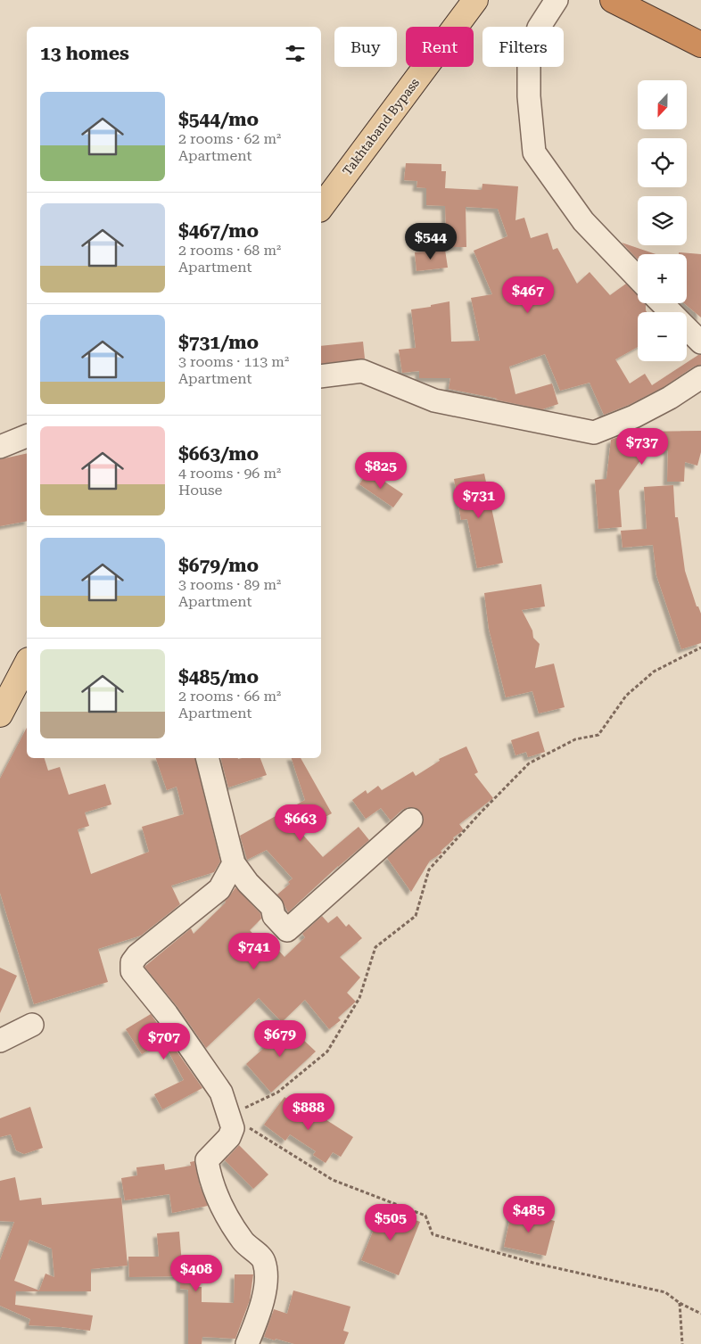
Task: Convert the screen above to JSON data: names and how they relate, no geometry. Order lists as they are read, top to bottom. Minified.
{"streets":{"main road":["Takhtaband Bypass"]},"north":"bottom","page":{"chip":["Buy","Rent","Filters"],"heading":"13 homes","map_buttons":["+","−"],"list":[{"name":"$544/mo","note":"2 rooms · 62 m² · Apartment"},{"name":"$467/mo","note":"2 rooms · 68 m² · Apartment"},{"name":"$731/mo","note":"3 rooms · 113 m² · Apartment"},{"name":"$663/mo","note":"4 rooms · 96 m² · House"},{"name":"$679/mo","note":"3 rooms · 89 m² · Apartment"},{"name":"$485/mo","note":"2 rooms · 66 m² · Apartment"}],"price":["$544","$467","$737","$825","$731","$663","$741","$679","$707","$888","$485","$505","$408"]}}
